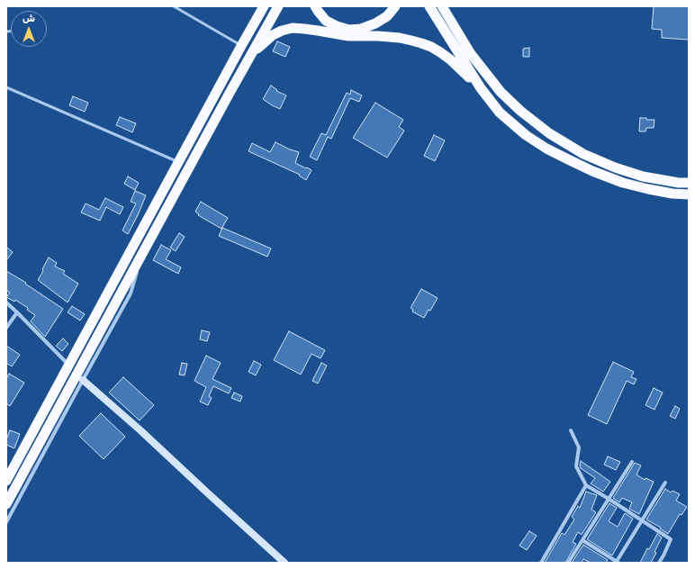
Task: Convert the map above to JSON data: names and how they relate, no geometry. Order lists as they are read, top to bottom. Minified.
{"north":"top"}
